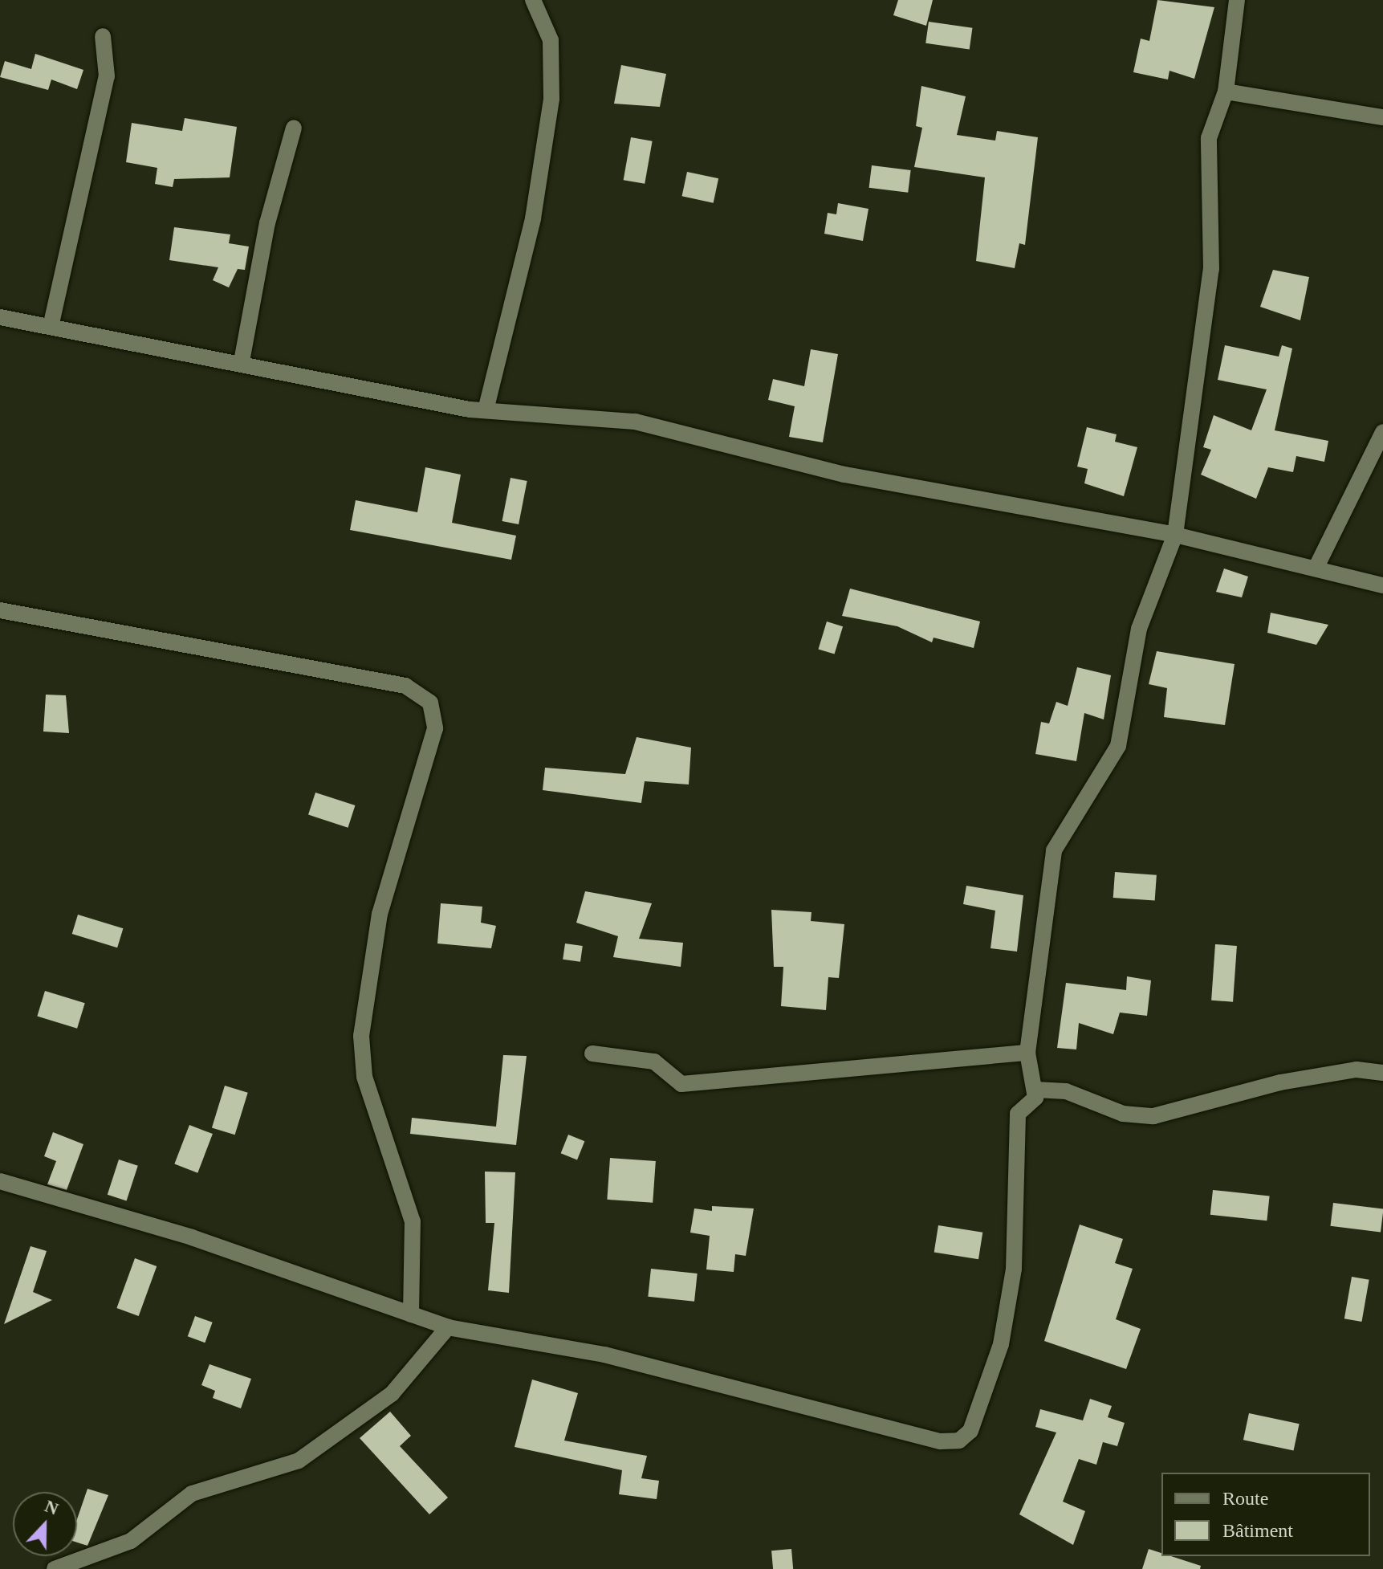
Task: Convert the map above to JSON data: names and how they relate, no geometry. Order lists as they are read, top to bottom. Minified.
{"legend":["Route","Bâtiment"],"north":"top"}
